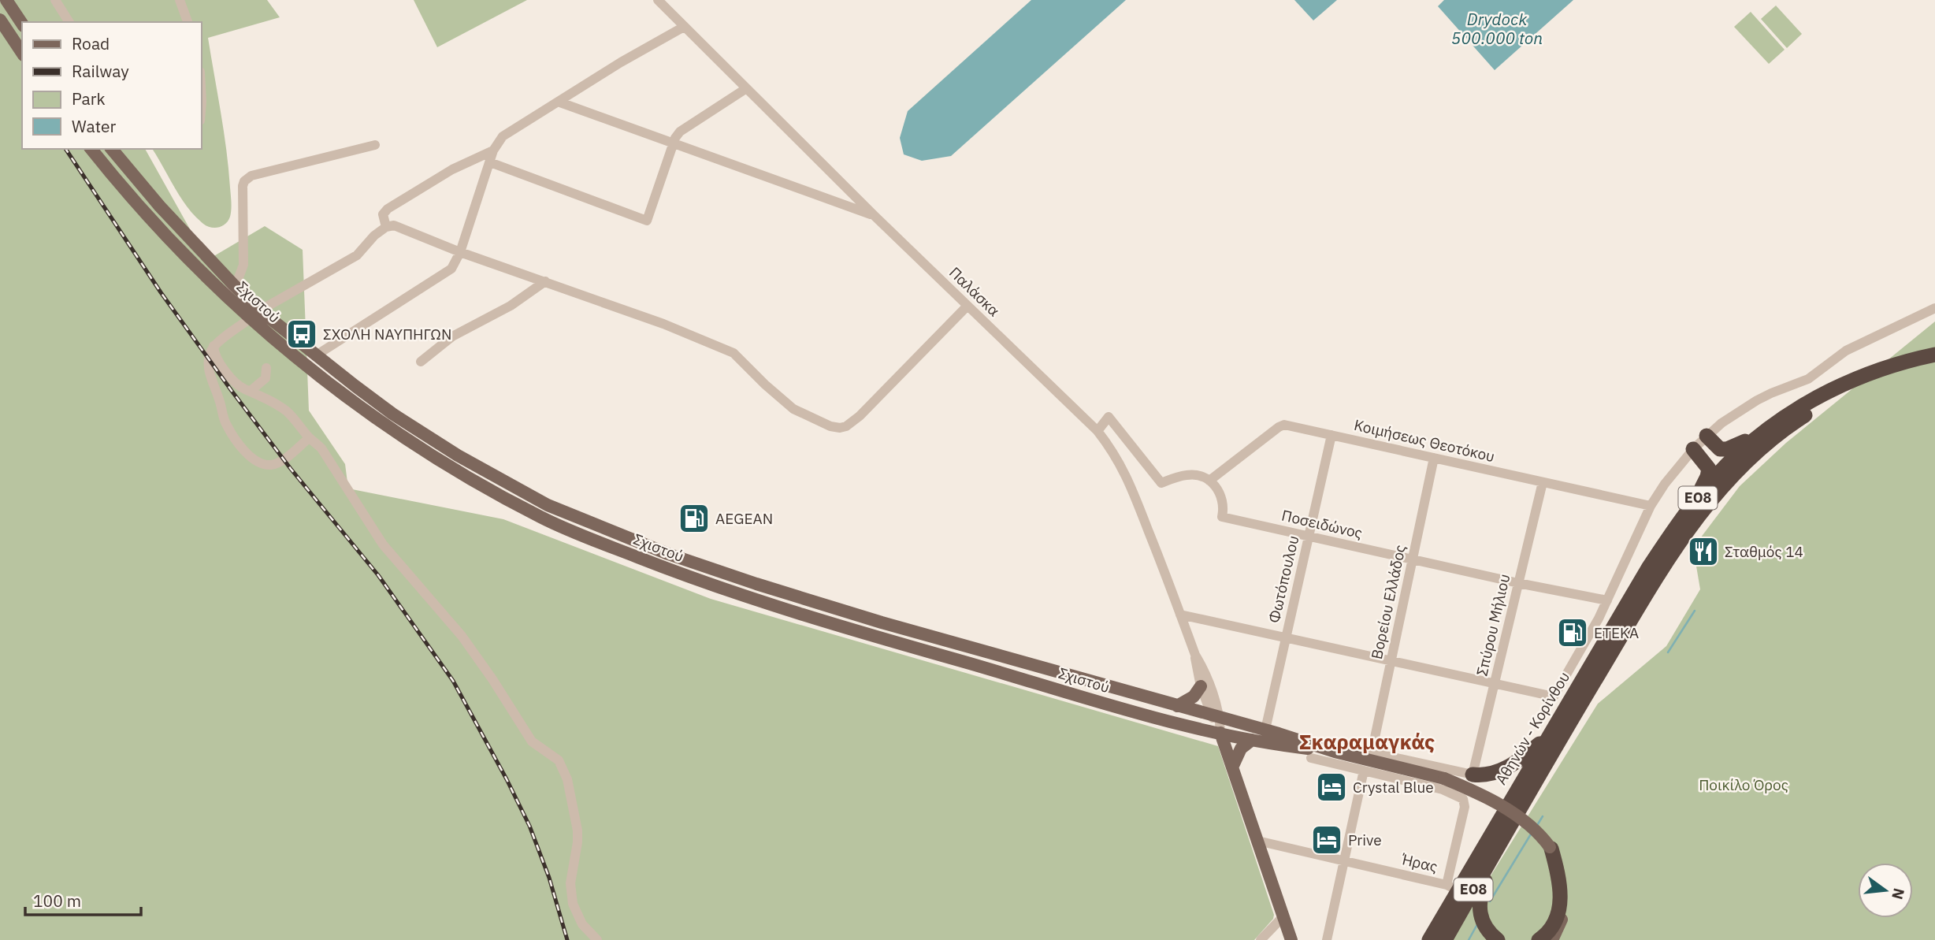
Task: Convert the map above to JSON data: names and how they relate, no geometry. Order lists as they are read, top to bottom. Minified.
{"streets":{"highway":["ΕΟ8","Αθηνών - Κορίνθου"],"main road":["Σχιστού"],"street":["Παλάσκα","Κοιμήσεως Θεοτόκου","Ποσειδώνος","Φωτόπουλου","Βορείου Ελλάδος","Σπύρου Μήλιου","Ήρας"]},"crossings":[["Παλάσκα","Σχιστού"],["Σχιστού","Φωτόπουλου"],["Κοιμήσεως Θεοτόκου","Ποσειδώνος"],["Κοιμήσεως Θεοτόκου","Φωτόπουλου"],["Κοιμήσεως Θεοτόκου","Βορείου Ελλάδος"],["Κοιμήσεως Θεοτόκου","Σπύρου Μήλιου"],["Ποσειδώνος","Φωτόπουλου"],["Ποσειδώνος","Βορείου Ελλάδος"],["Ποσειδώνος","Σπύρου Μήλιου"],["Αθηνών - Κορίνθου","Ήρας"]],"districts":["Σκαραμαγκάς"],"water":["Drydock 500.000 ton"],"parks":["Ποικίλο Όρος"],"places":{"bus stop":["ΣΧΟΛΗ ΝΑΥΠΗΓΩΝ"],"fuel station":["AEGEAN","ETEKA"],"restaurant":["Σταθμός 14"],"hotel":["Crystal Blue","Prive"]},"legend":["Road","Railway","Park","Water"],"scale_bar":"100 m","north":"right"}
